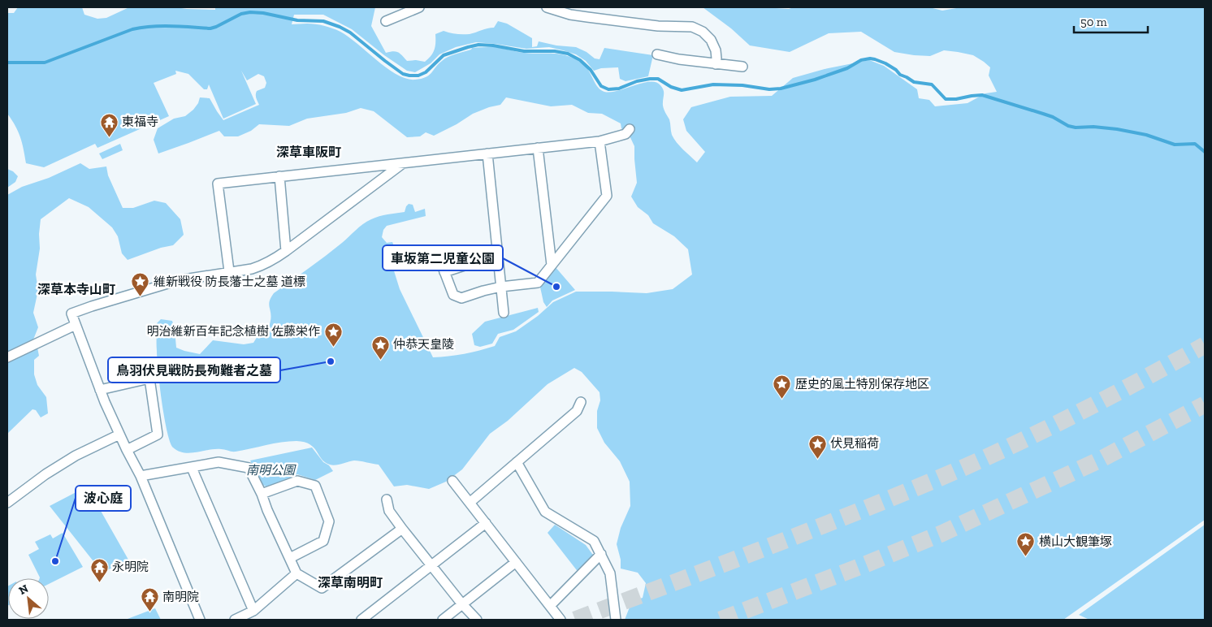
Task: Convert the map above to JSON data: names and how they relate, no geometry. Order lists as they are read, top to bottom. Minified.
{"districts":["深草車阪町","深草本寺山町","深草南明町"],"parks":["南明公園"],"places":{"temple":["東福寺","永明院","南明院"],"other":["車坂第二児童公園","鳥羽伏見戦防長殉難者之墓","波心庭"],"place":["維新戦役 防長藩士之墓 道標","明治維新百年記念植樹 佐藤栄作","仲恭天皇陵","歴史的風土特別保存地区","伏見稲荷","横山大観筆塚"]},"scale_bar":"50 m","north":"top left"}
